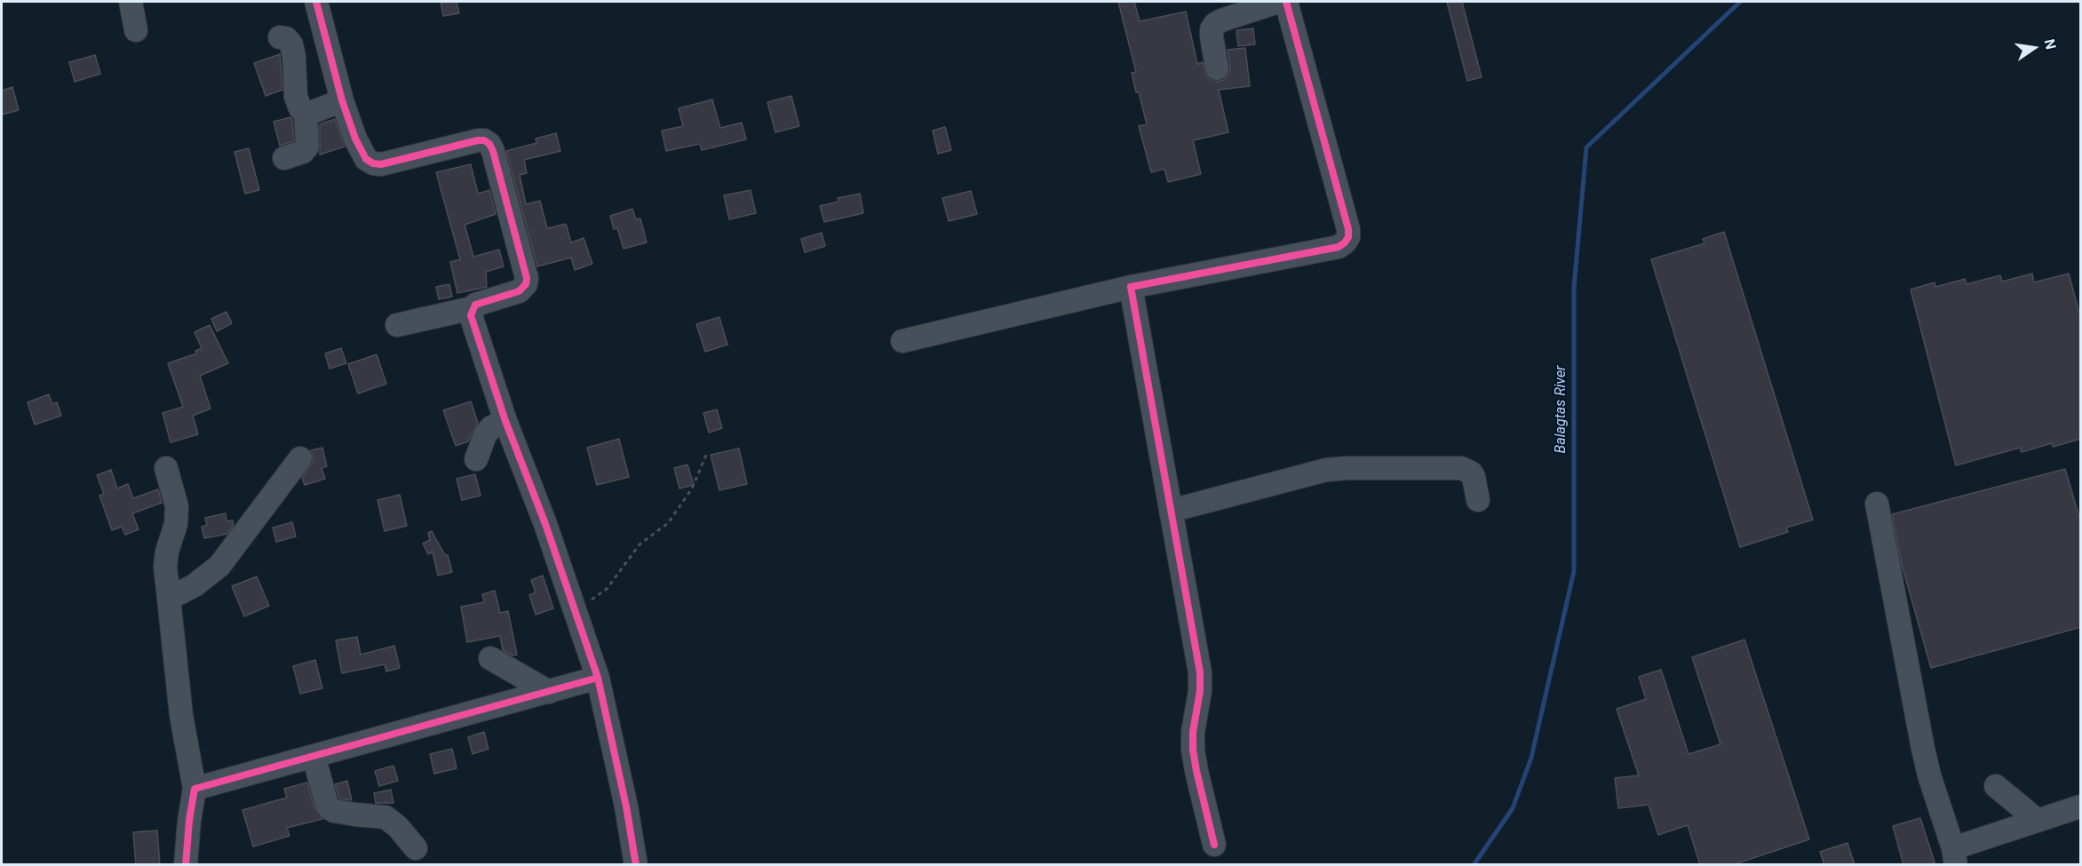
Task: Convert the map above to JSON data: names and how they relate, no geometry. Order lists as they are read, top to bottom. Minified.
{"water":["Balagtas River"],"north":"right"}
